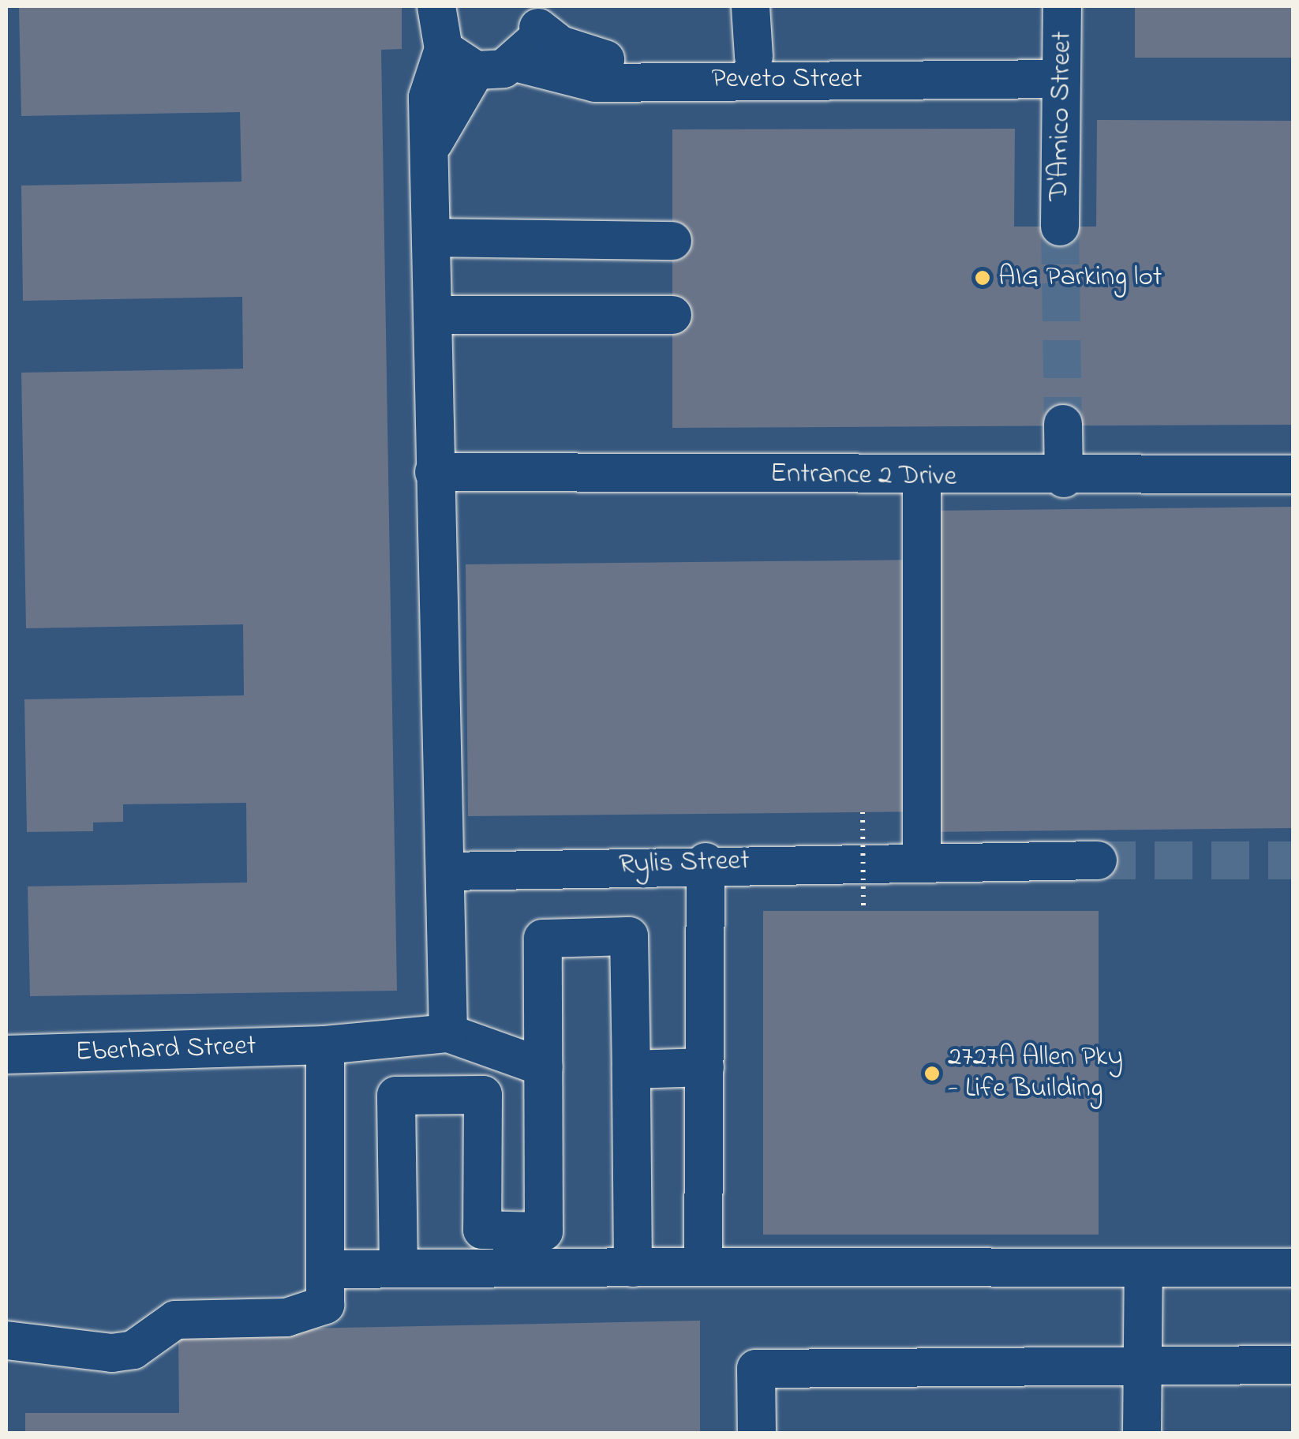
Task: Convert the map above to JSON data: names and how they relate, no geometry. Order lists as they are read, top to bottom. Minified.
{"streets":{"street":["Peveto Street","D'Amico Street","Entrance 2 Drive","Rylis Street","Eberhard Street"]},"crossings":[["Peveto Street","D'Amico Street"]],"places":["AIG Parking lot","2727A Allen Pky - Life Building"]}
